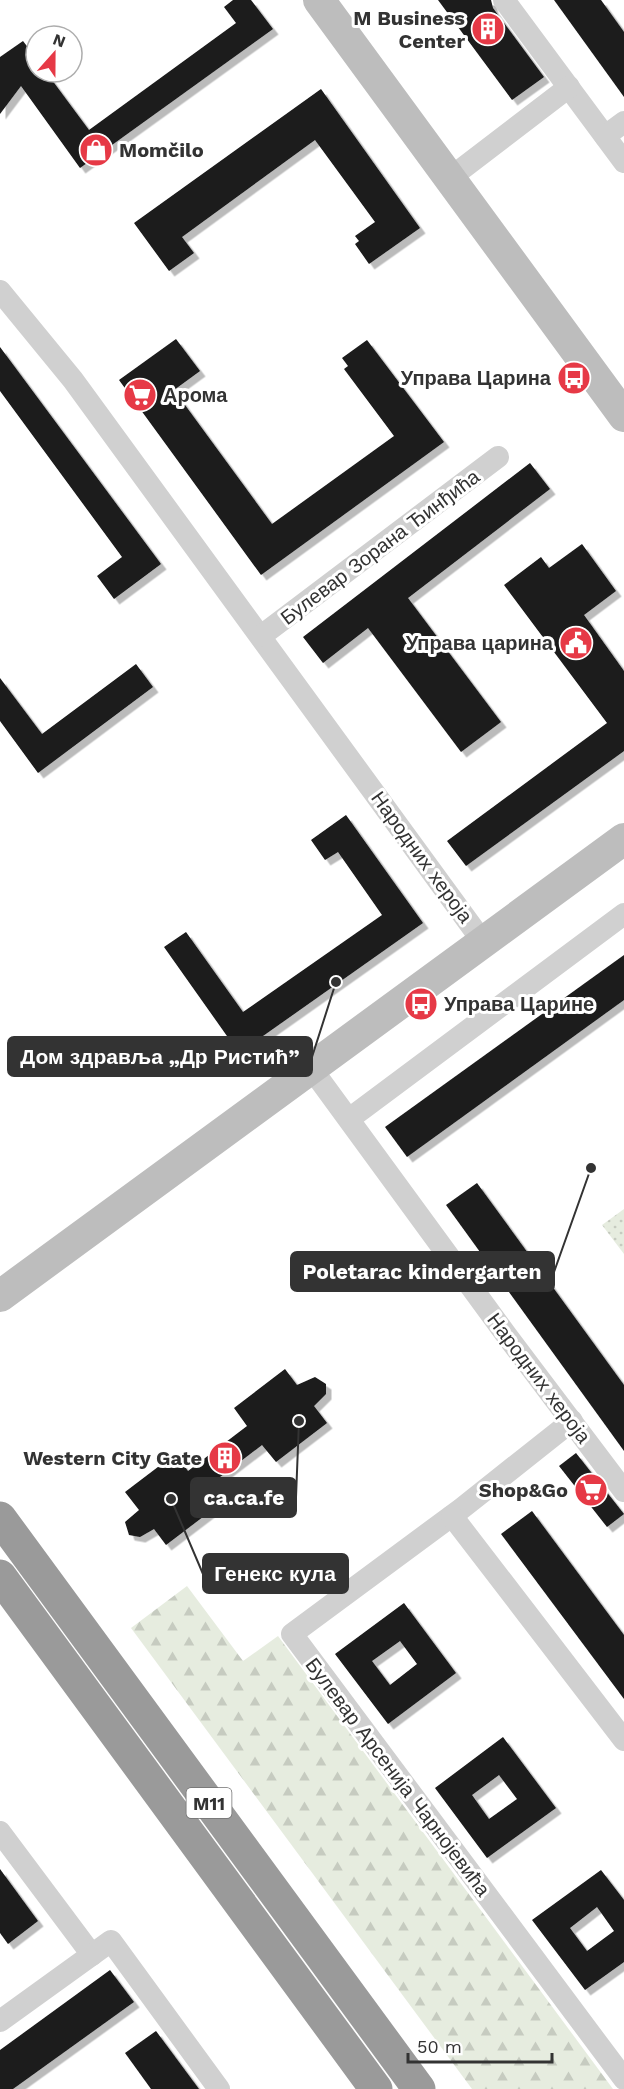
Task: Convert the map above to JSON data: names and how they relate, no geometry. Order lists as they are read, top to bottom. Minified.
{"streets":{"highway":["M11"],"street":["Булевар Зорана Ђинђића","Народних хероја","Булевар Арсенија Чарнојевића"]},"crossings":[["Булевар Зорана Ђинђића","Народних хероја"],["Народних хероја","Булевар Арсенија Чарнојевића"]],"places":{"building":["M Business Center","Western City Gate"],"shop":["Momčilo"],"bus stop":["Управа Царина","Управа Царине"],"supermarket":["Арома","Shop&Go"],"public building":["Управа царина"],"other":["Дом здравља „Др Ристић”","Poletarac kindergarten","ca.ca.fe","Генекс кула"]},"scale_bar":"50 m","north":"top"}
